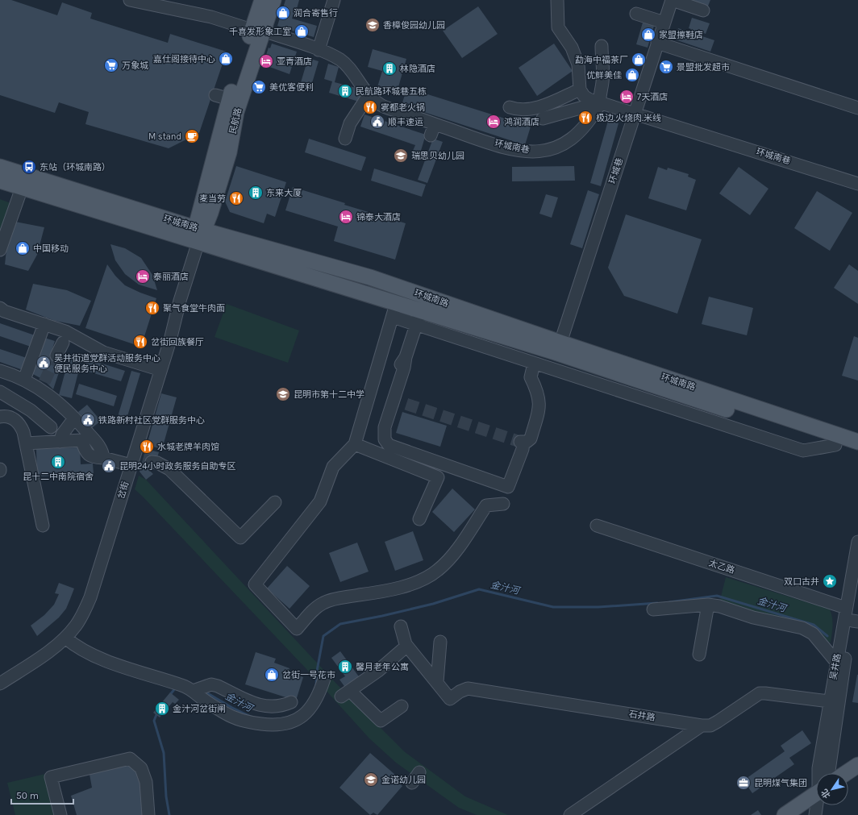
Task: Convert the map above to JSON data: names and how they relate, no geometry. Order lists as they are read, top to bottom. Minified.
{"streets":{"main road":["民航路","环城南路"],"street":["环城南巷","环城巷","岔街","太乙路","吴井路","石井路"]},"crossings":[["民航路","环城南巷"],["民航路","环城南路"],["民航路","岔街"],["环城南巷","环城巷"],["环城巷","环城南路"],["环城南路","岔街"],["太乙路","吴井路"],["吴井路","石井路"]],"water":["金汁河"],"places":{"shop":["润合寄售行","千喜发形象工室","家盟擦鞋店","嘉仕阁接待中心","勐海中福茶厂","优鲜美佳","中国移动","岔街一号花市"],"school or university":["香樟俊园幼儿园","瑞思贝幼儿园","昆明市第十二中学","金诺幼儿园"],"hotel":["亚青酒店","7天酒店","鸿润酒店","锦泰大酒店","泰丽酒店"],"supermarket":["万象城","景盟批发超市","美优客便利"],"building":["林隐酒店","民航路环城巷五栋","东来大厦","昆十二中南院宿舍","馨月老年公寓","金汁河岔街闸"],"restaurant":["雾都老火锅","极边.火烧肉.米线","麦当劳","聚气食堂牛肉面","岔街回族餐厅","水城老牌羊肉馆"],"public building":["顺丰速运","吴井街道党群活动服务中心 便民服务中心","铁路新村社区党群服务中心","昆明24小时政务服务自助专区"],"cafe":["M stand"],"bus stop":["东站（环城南路）"],"place":["双口古井"],"office":["昆明煤气集团"]},"scale_bar":"50 m","north":"bottom left"}
